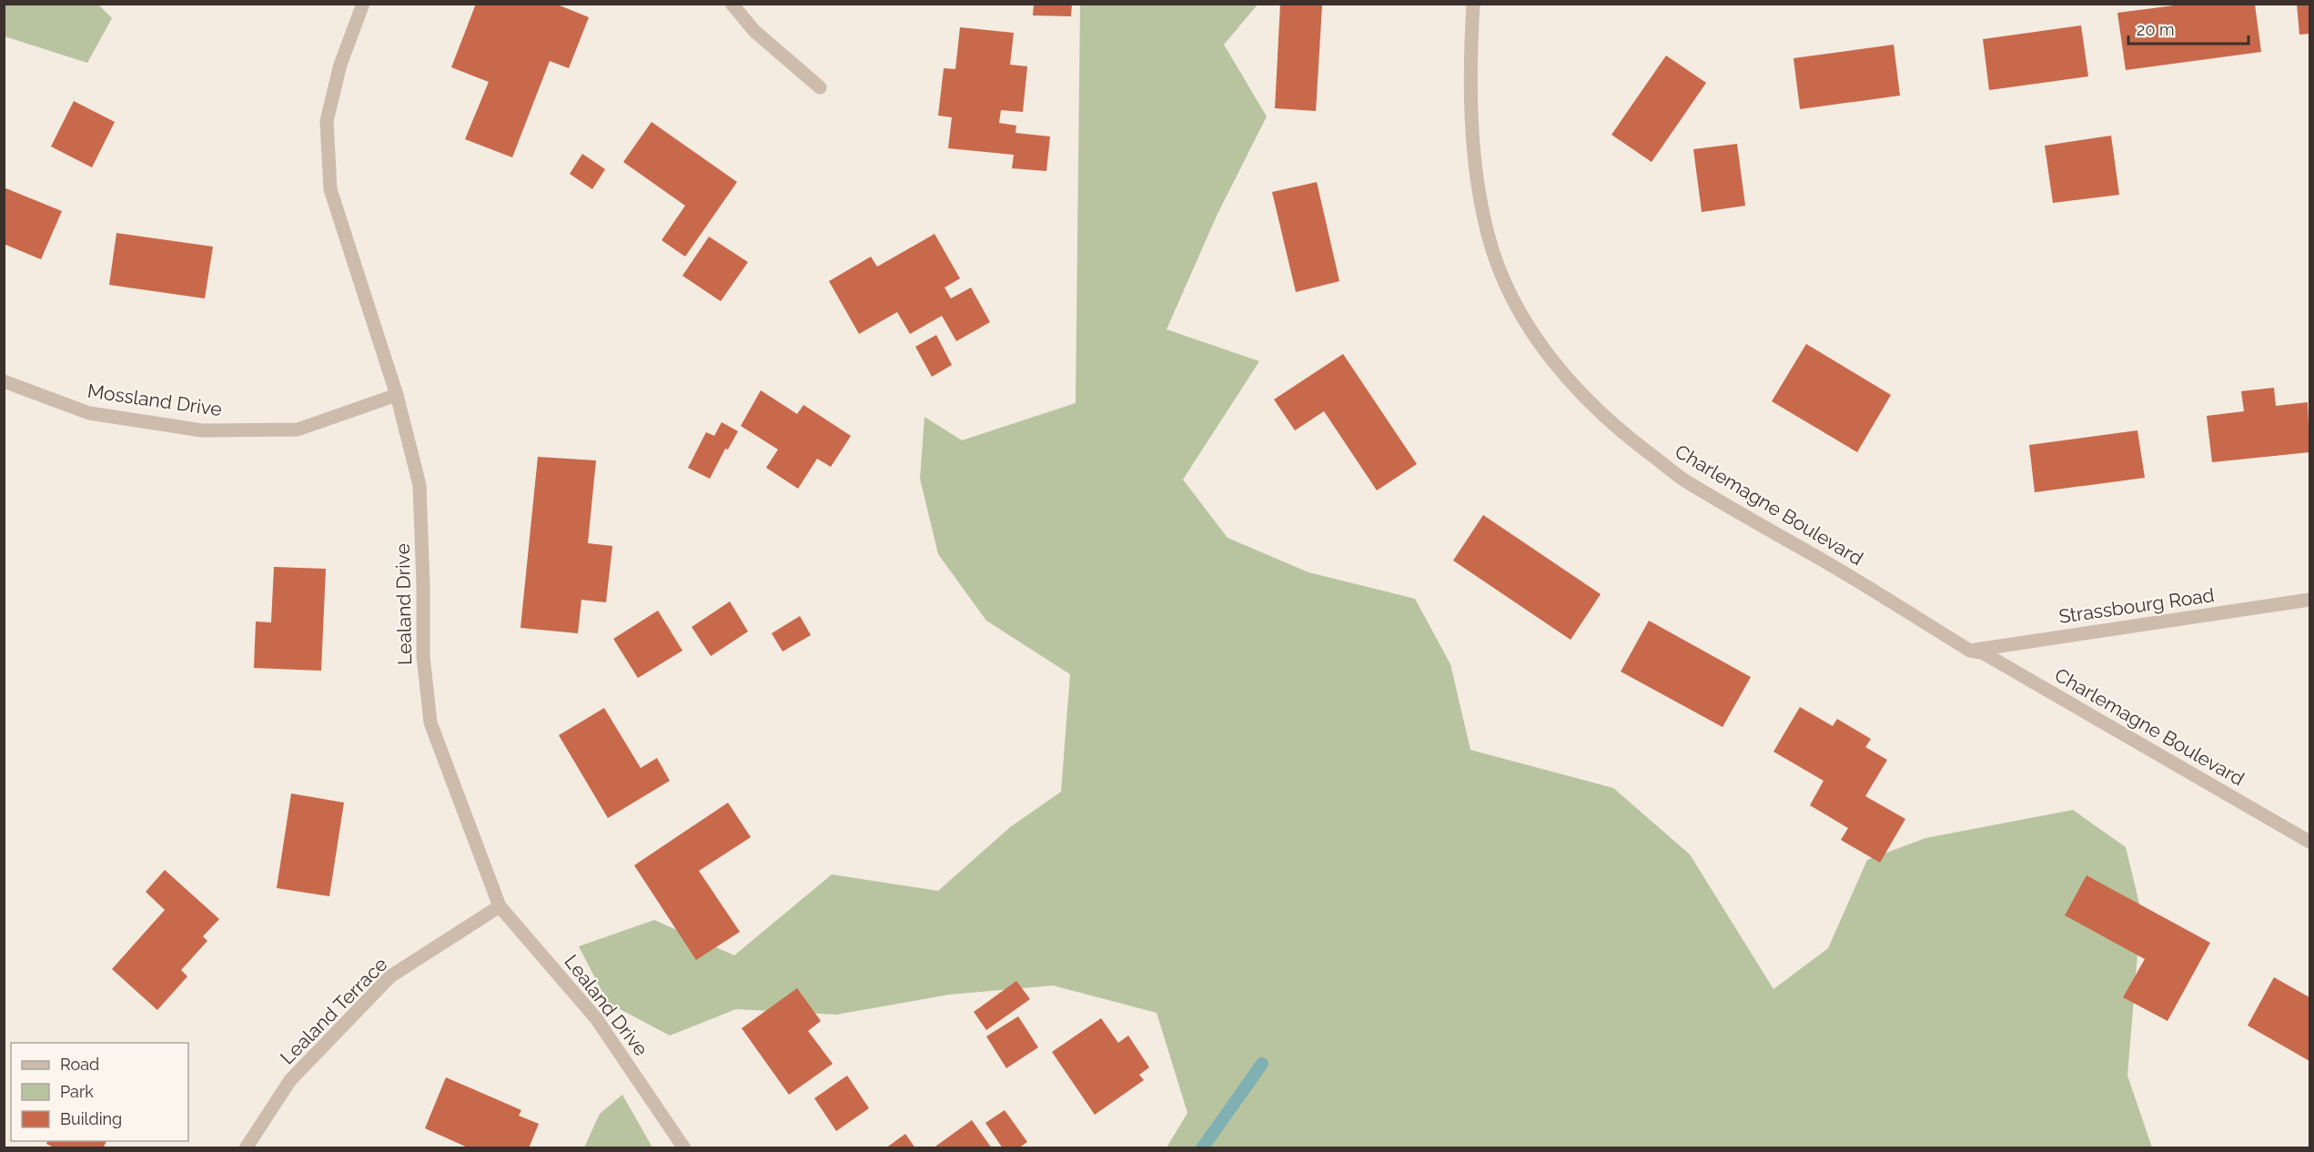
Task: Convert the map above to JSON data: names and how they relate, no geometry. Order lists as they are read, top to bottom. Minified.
{"streets":{"street":["Mossland Drive","Charlemagne Boulevard","Lealand Drive","Strassbourg Road","Lealand Terrace"]},"crossings":[["Mossland Drive","Lealand Drive"],["Charlemagne Boulevard","Strassbourg Road"],["Lealand Drive","Lealand Terrace"]],"legend":["Road","Park","Building"],"scale_bar":"20 m"}
